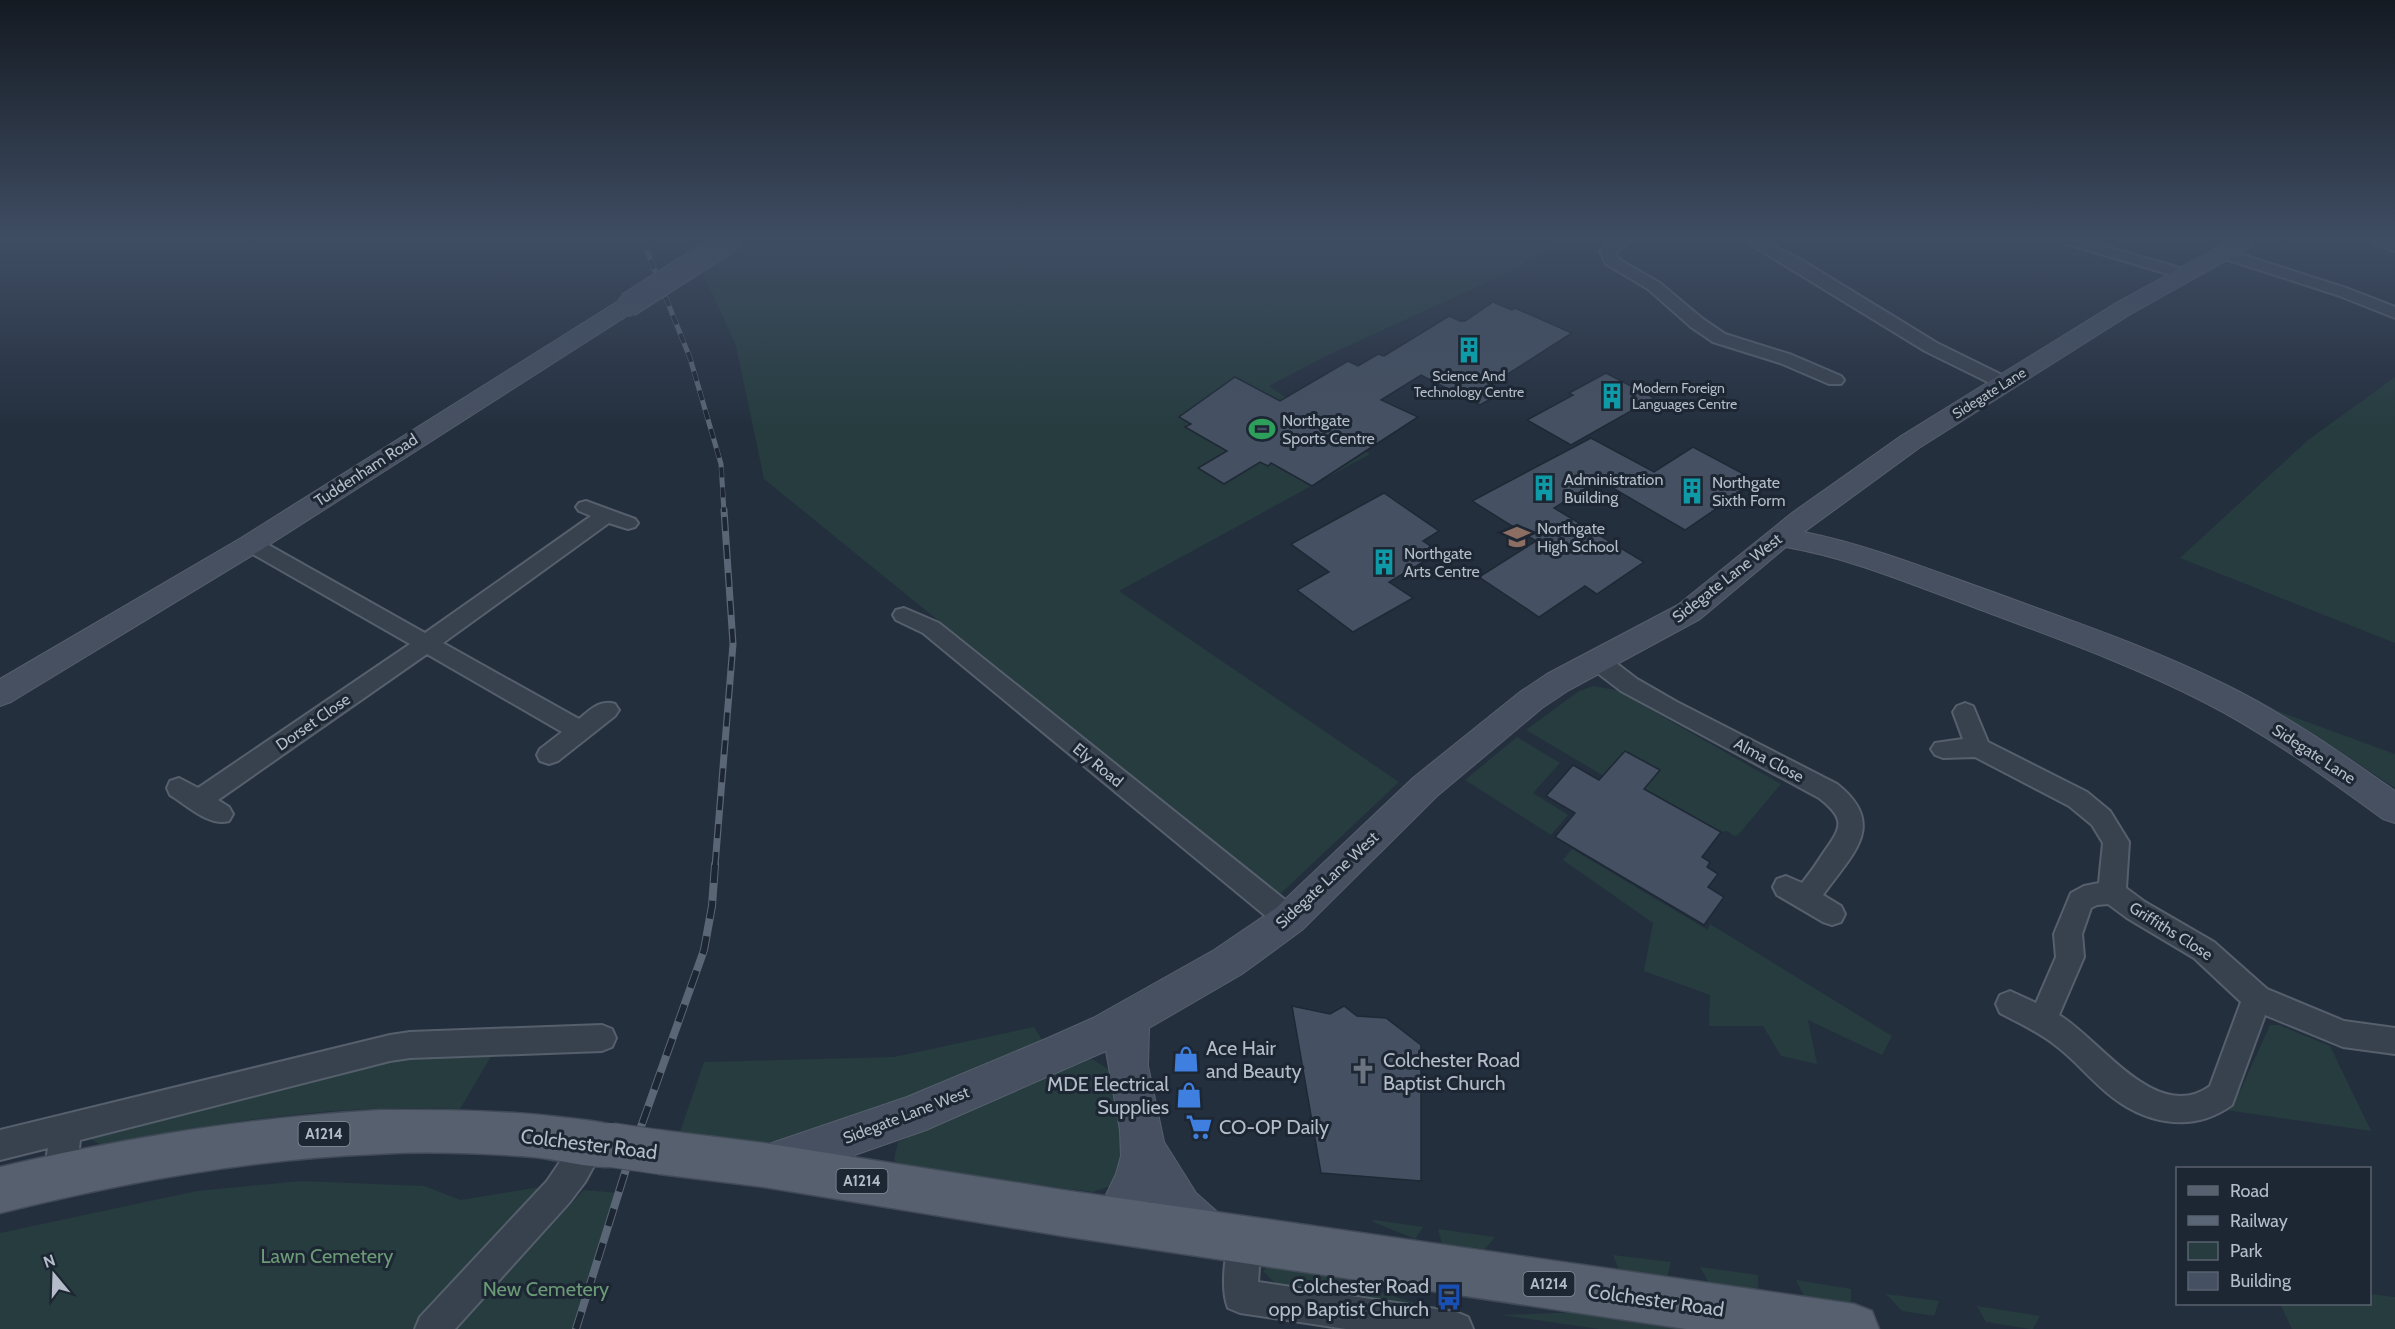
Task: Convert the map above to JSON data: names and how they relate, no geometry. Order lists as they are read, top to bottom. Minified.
{"streets":{"main road":["A1214","Colchester Road"],"street":["Sidegate Lane","Tuddenham Road","Sidegate Lane West","Dorset Close","Alma Close","Ely Road","Griffiths Close"]},"crossings":[["Sidegate Lane","Sidegate Lane West"],["Sidegate Lane West","Alma Close"],["Sidegate Lane West","Ely Road"],["Sidegate Lane West","Colchester Road"]],"parks":["Lawn Cemetery","New Cemetery"],"places":{"building":["Science And Technology Centre","Modern Foreign Languages Centre","Administration Building","Northgate Sixth Form","Northgate Arts Centre"],"sports":["Northgate Sports Centre"],"school or university":["Northgate High School"],"shop":["Ace Hair and Beauty","MDE Electrical Supplies"],"church":["Colchester Road Baptist Church"],"supermarket":["CO-OP Daily"],"bus stop":["Colchester Road opp Baptist Church"]},"legend":["Road","Railway","Park","Building"],"north":"top"}
